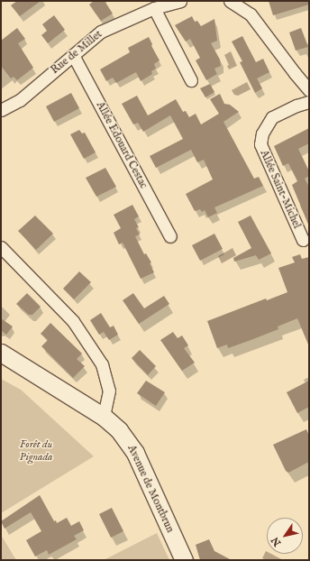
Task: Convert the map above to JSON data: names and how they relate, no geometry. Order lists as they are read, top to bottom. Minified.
{"streets":{"street":["Rue de Millet","Allée Edouard Cestac","Allée Saint-Michel","Avenue de Montbrun"]},"crossings":[["Rue de Millet","Allée Edouard Cestac"]],"parks":["Forêt du Pignada"],"north":"bottom left"}
